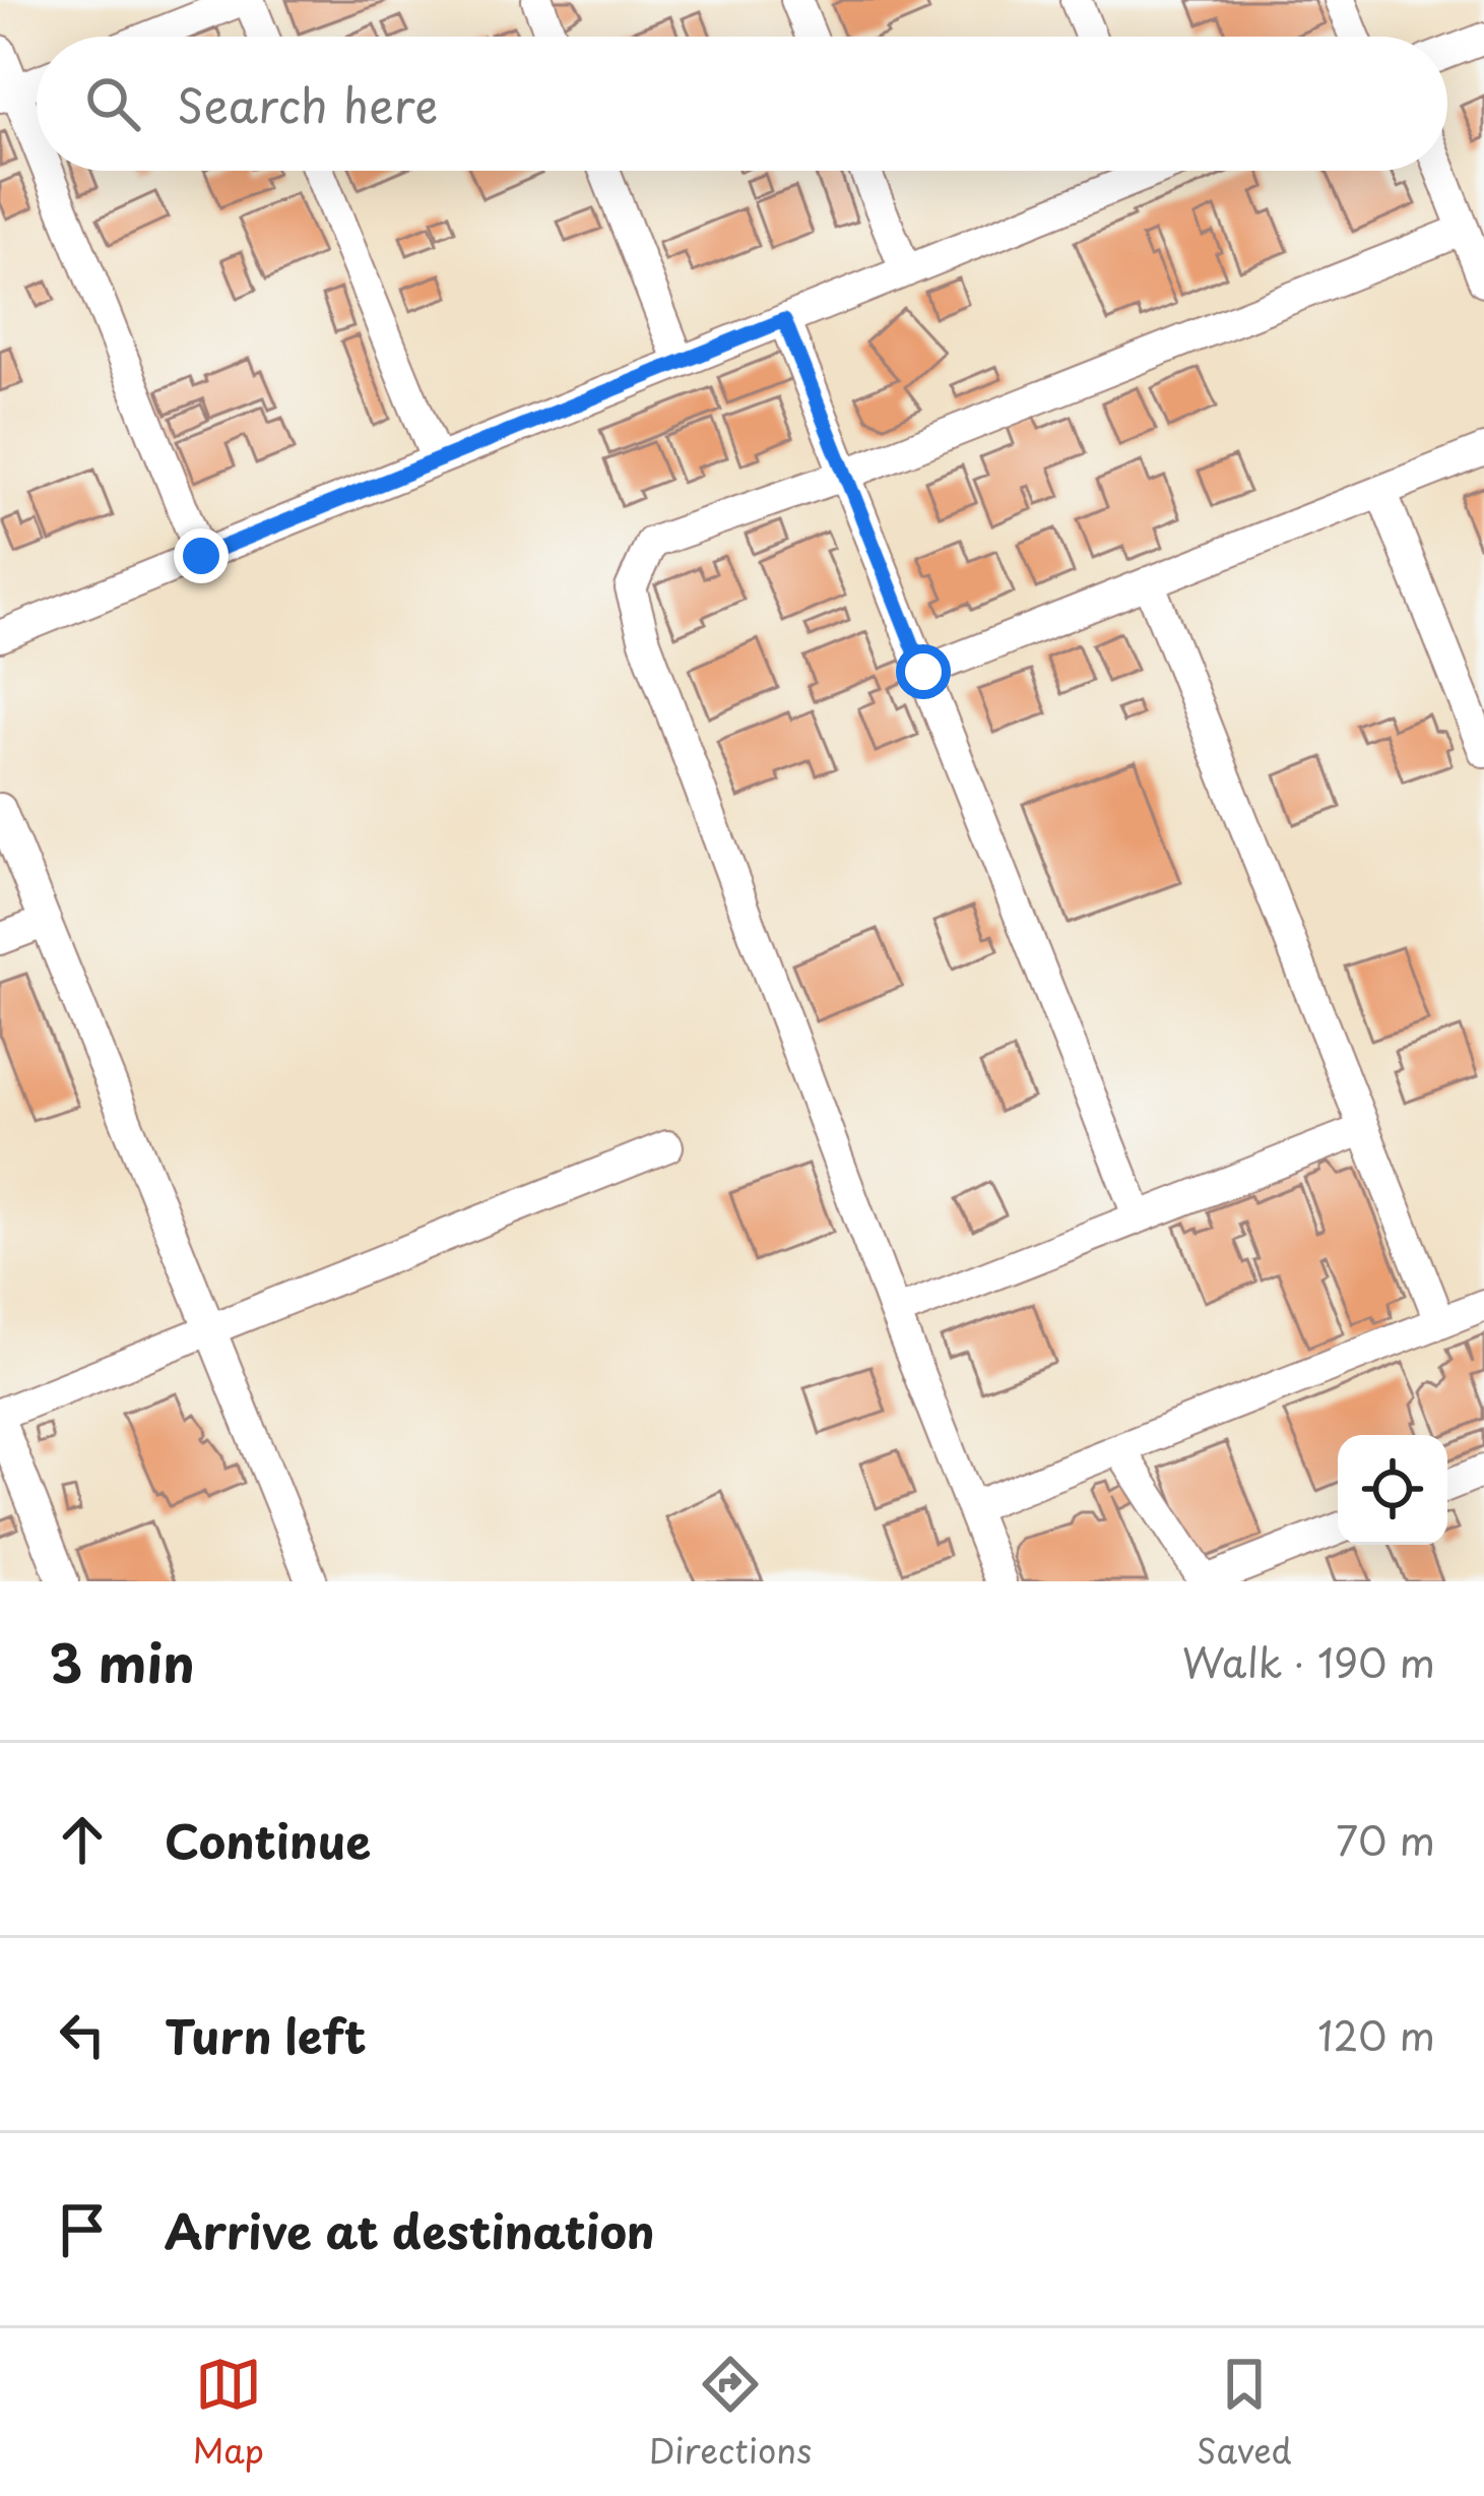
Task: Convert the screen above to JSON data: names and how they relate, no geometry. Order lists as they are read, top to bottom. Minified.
{"page":{"search":"Search here","heading":["3 min","Walk · 190 m"],"list":[["Continue","70 m"],["Turn left","120 m"],"Arrive at destination"],"nav":["Map","Directions","Saved"]}}
